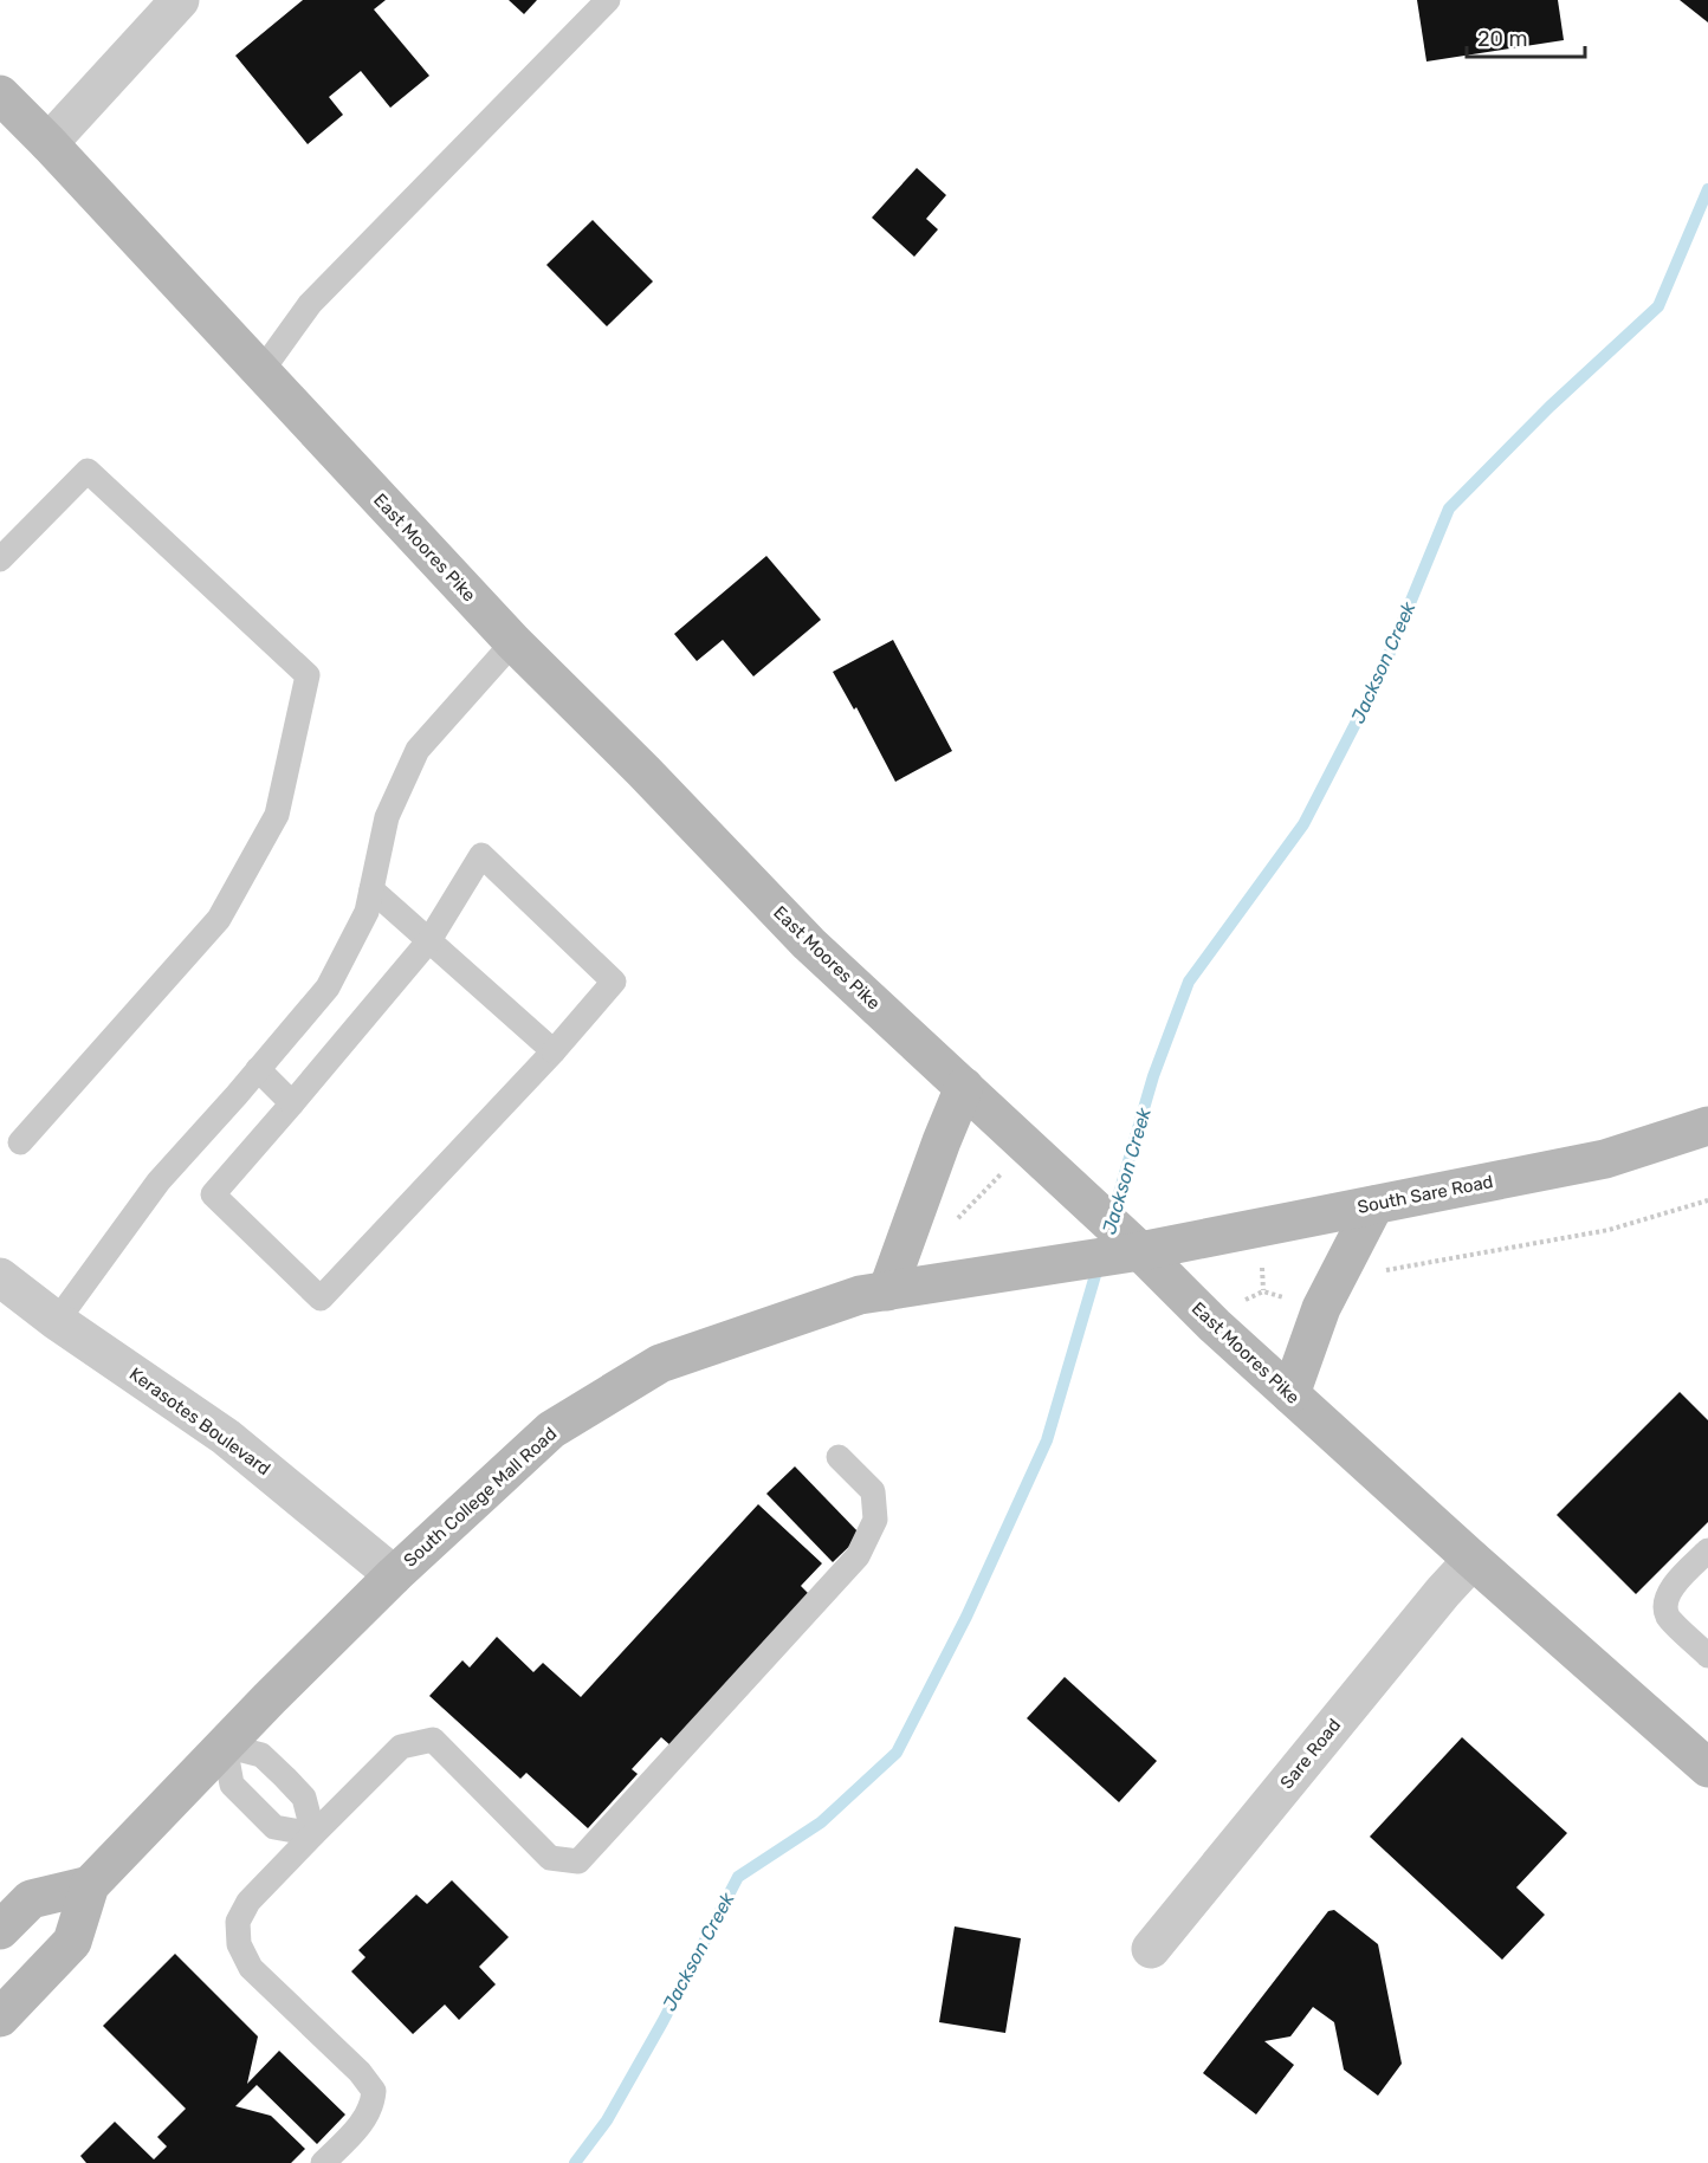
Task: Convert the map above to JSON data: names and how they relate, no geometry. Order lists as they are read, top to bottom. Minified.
{"streets":{"main road":["East Moores Pike","South Sare Road","South College Mall Road"],"street":["Kerasotes Boulevard","Sare Road"]},"crossings":[["East Moores Pike","South Sare Road"],["East Moores Pike","South College Mall Road"],["East Moores Pike","Sare Road"],["South Sare Road","South College Mall Road"],["Kerasotes Boulevard","South College Mall Road"]],"water":["Jackson Creek"],"scale_bar":"20 m"}
